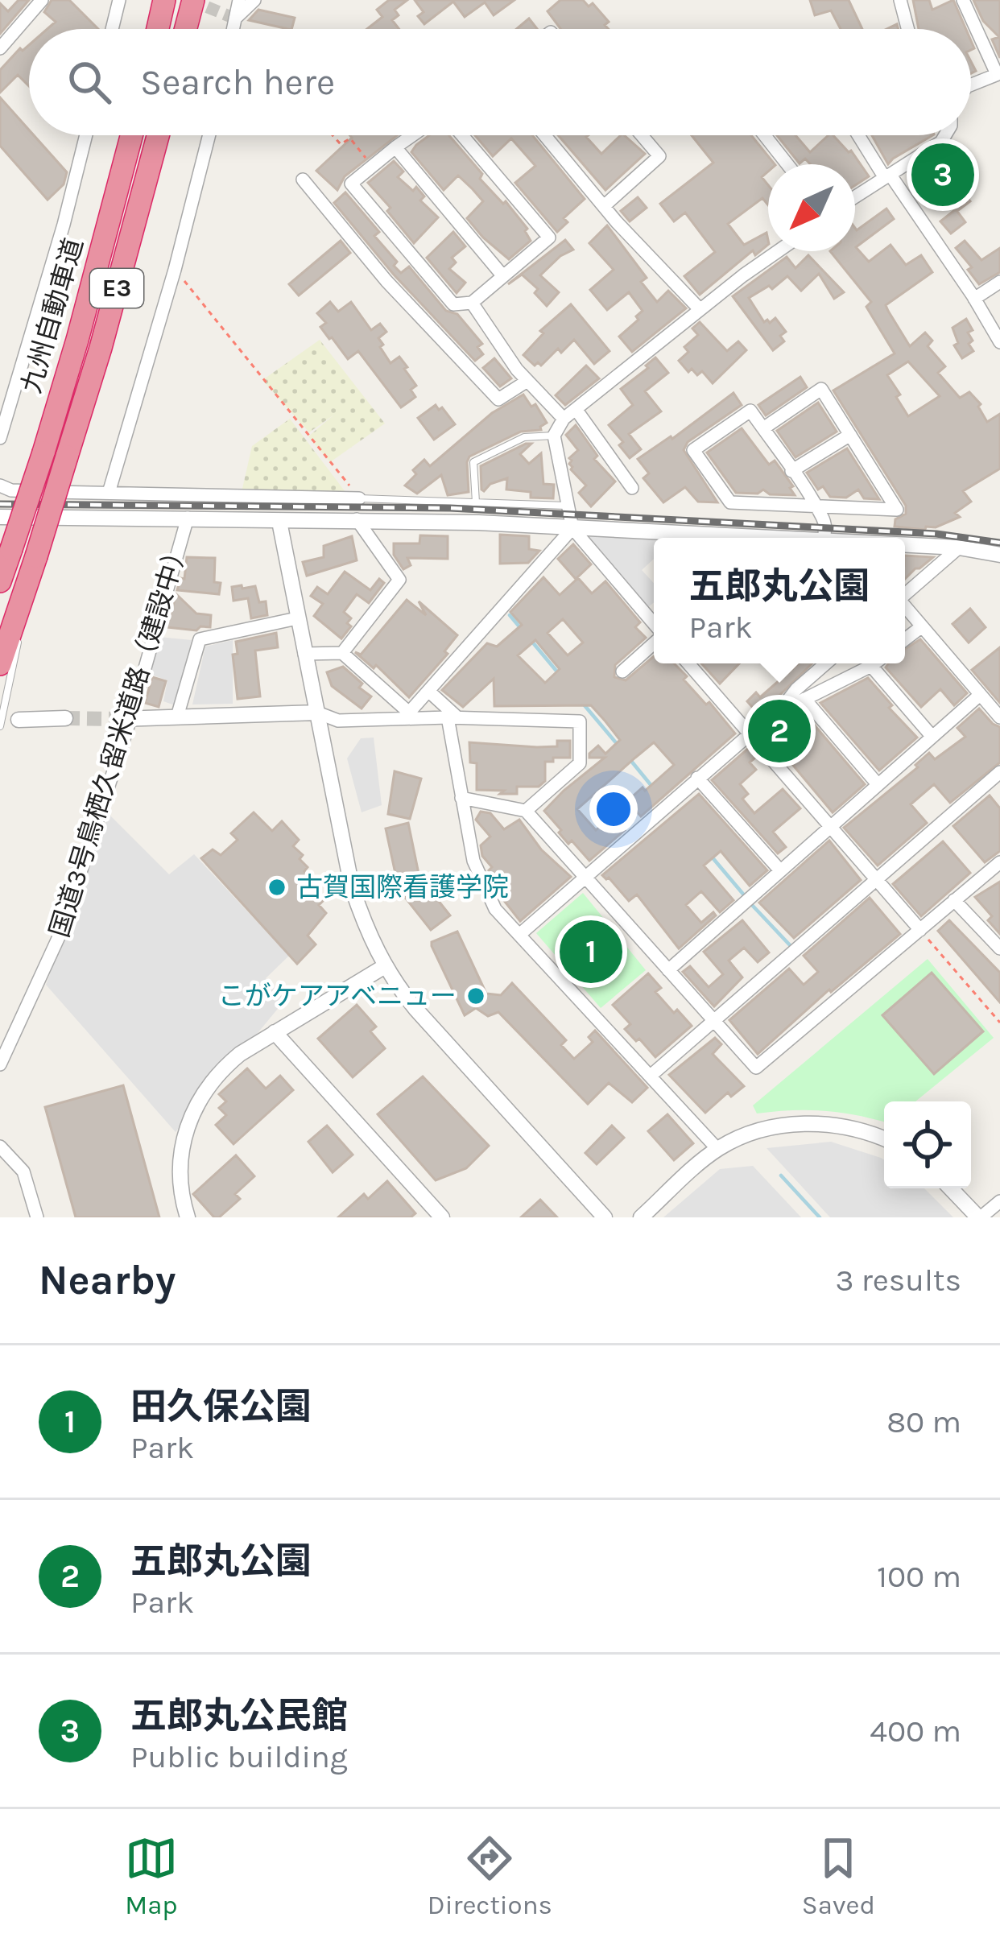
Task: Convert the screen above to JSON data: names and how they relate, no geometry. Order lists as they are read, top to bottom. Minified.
{"streets":{"highway":["E3","九州自動車道"],"street":["国道3号鳥栖久留米道路（建設中）"]},"places":["古賀国際看護学院","こがケアアベニュー"],"north":"bottom left","page":{"search":"Search here","pins":["3","2","1"],"popup":["五郎丸公園","Park"],"heading":["Nearby","3 results"],"list":[{"mark":"1","name":"田久保公園","note":"Park","value":"80 m"},{"mark":"2","name":"五郎丸公園","note":"Park","value":"100 m"},{"mark":"3","name":"五郎丸公民館","note":"Public building","value":"400 m"}],"nav":["Map","Directions","Saved"]}}
